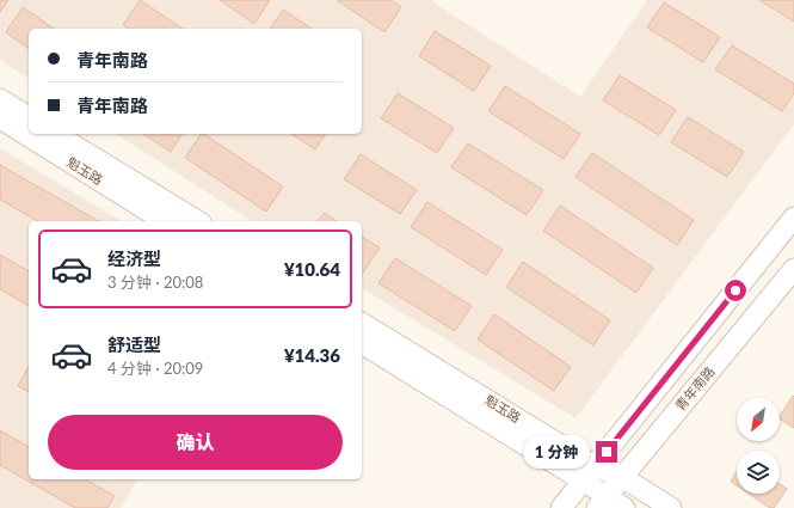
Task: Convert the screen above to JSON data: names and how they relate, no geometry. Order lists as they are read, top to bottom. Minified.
{"streets":{"main road":["魁玉路","青年南路"]},"crossings":[["魁玉路","青年南路"]],"north":"bottom left","page":{"banner":["青年南路","青年南路"],"list":[{"name":"经济型","note":"3 分钟 · 20:08","value":"¥10.64"},{"name":"舒适型","note":"4 分钟 · 20:09","value":"¥14.36"}],"buttons":"确认","bubble":"1 分钟"}}
